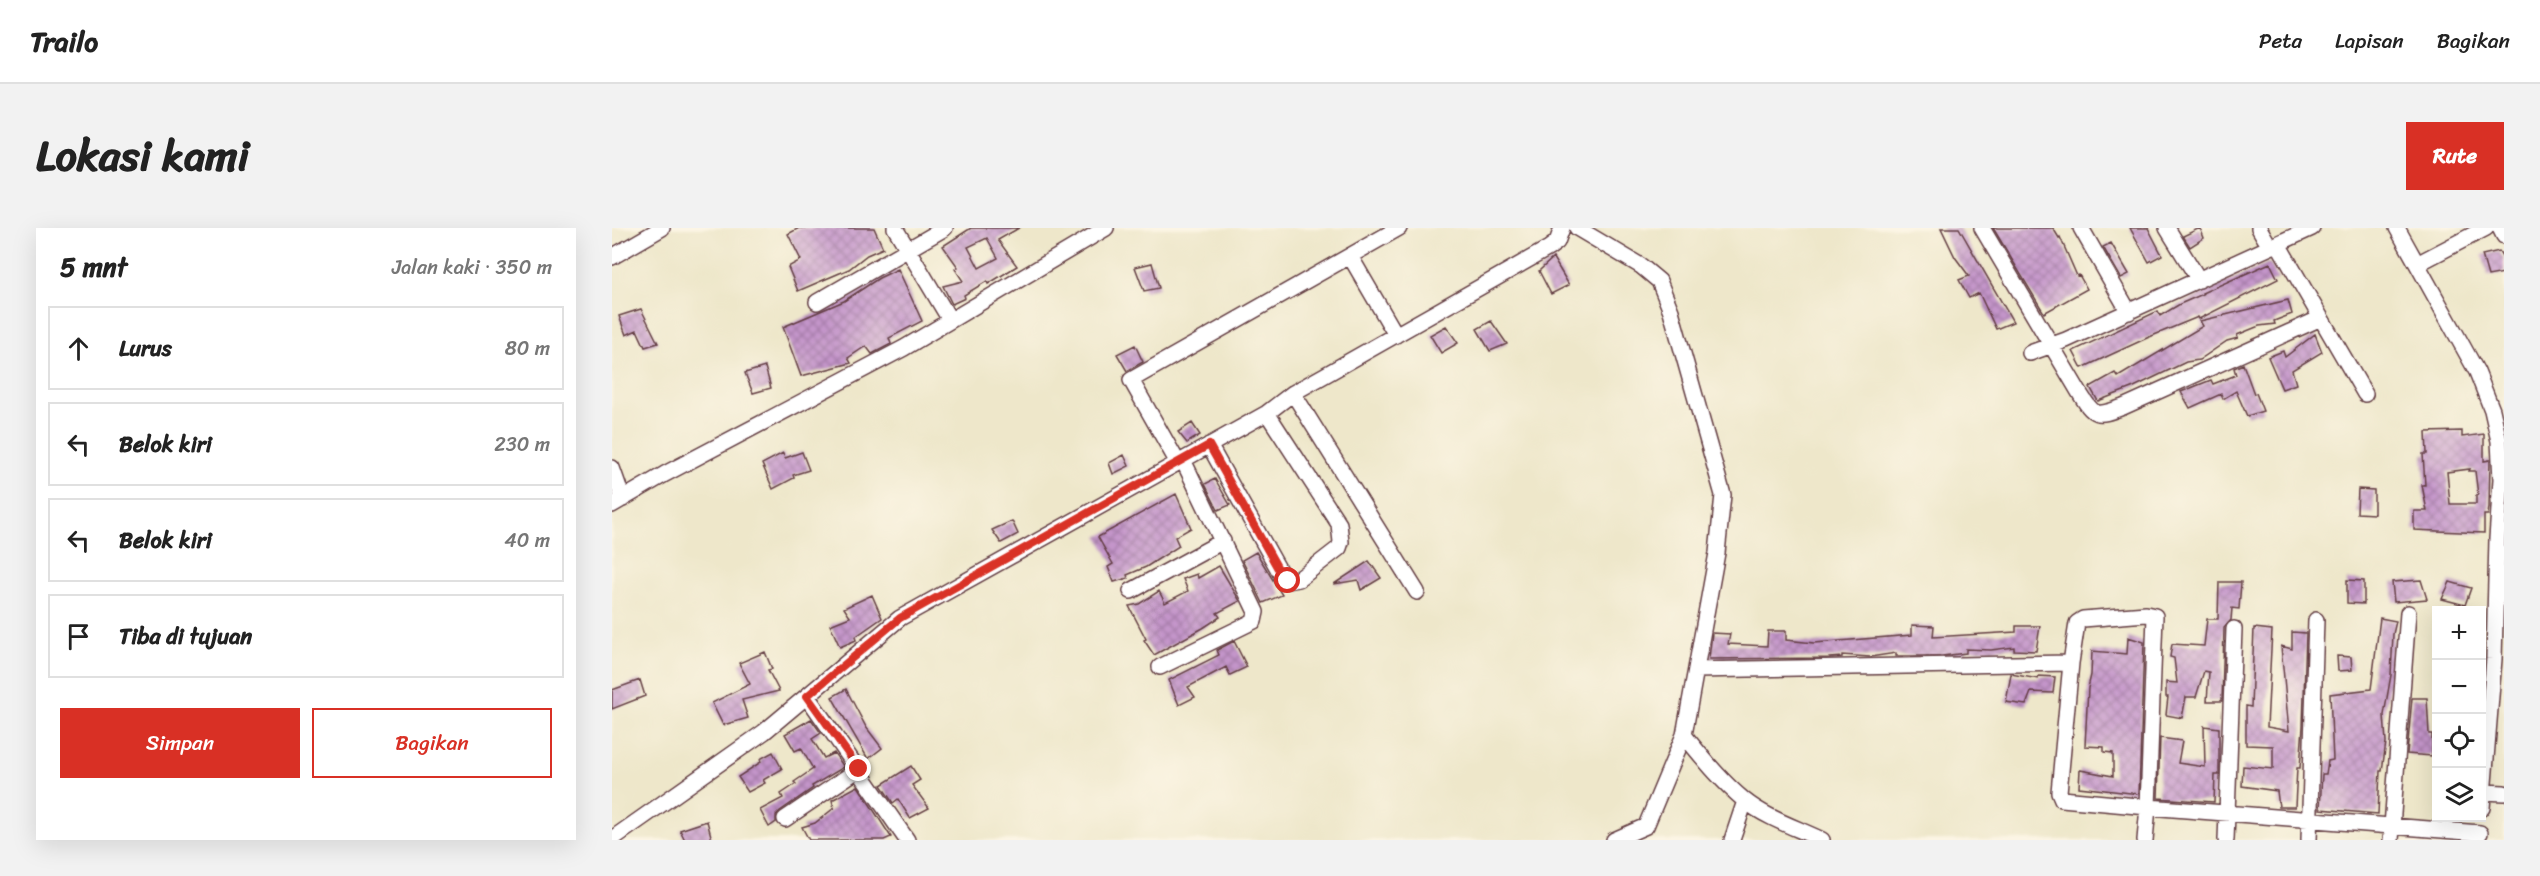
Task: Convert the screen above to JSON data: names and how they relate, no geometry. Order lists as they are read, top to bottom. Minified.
{"page":{"header":"Trailo","nav":["Peta","Lapisan","Bagikan"],"title":"Lokasi kami","buttons":["Rute",["Simpan","Bagikan"]],"heading":["5 mnt","Jalan kaki · 350 m"],"list":[["Lurus","80 m"],["Belok kiri","230 m"],["Belok kiri","40 m"],"Tiba di tujuan"],"map_buttons":["+","−"]}}
